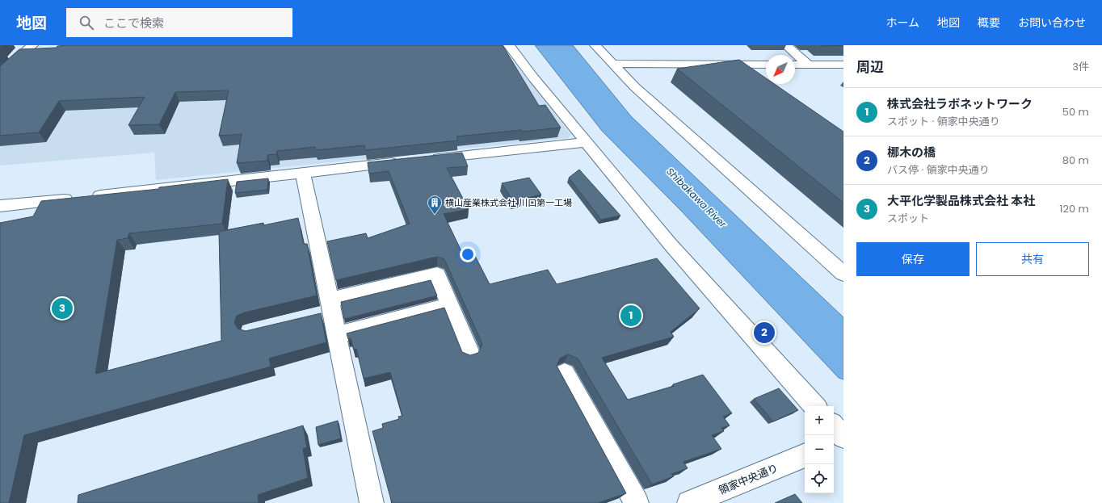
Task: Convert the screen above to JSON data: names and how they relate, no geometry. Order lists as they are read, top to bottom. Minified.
{"streets":{"street":["領家中央通り"]},"water":["Shibakawa River"],"places":{"building":["横山産業株式会社 川口第一工場"]},"north":"bottom left","page":{"header":"地図","search":"ここで検索","nav":["ホーム","地図","概要","お問い合わせ"],"heading":["周辺","3件"],"list":[{"mark":"1","name":"株式会社ラボネットワーク","note":"スポット · 領家中央通り","value":"50 m"},{"mark":"2","name":"梛木の橋","note":"バス停 · 領家中央通り","value":"80 m"},{"mark":"3","name":"大平化学製品株式会社 本社","note":"スポット","value":"120 m"}],"buttons":["保存","共有"],"pins":["3","1","2"],"map_buttons":["+","−"]}}
